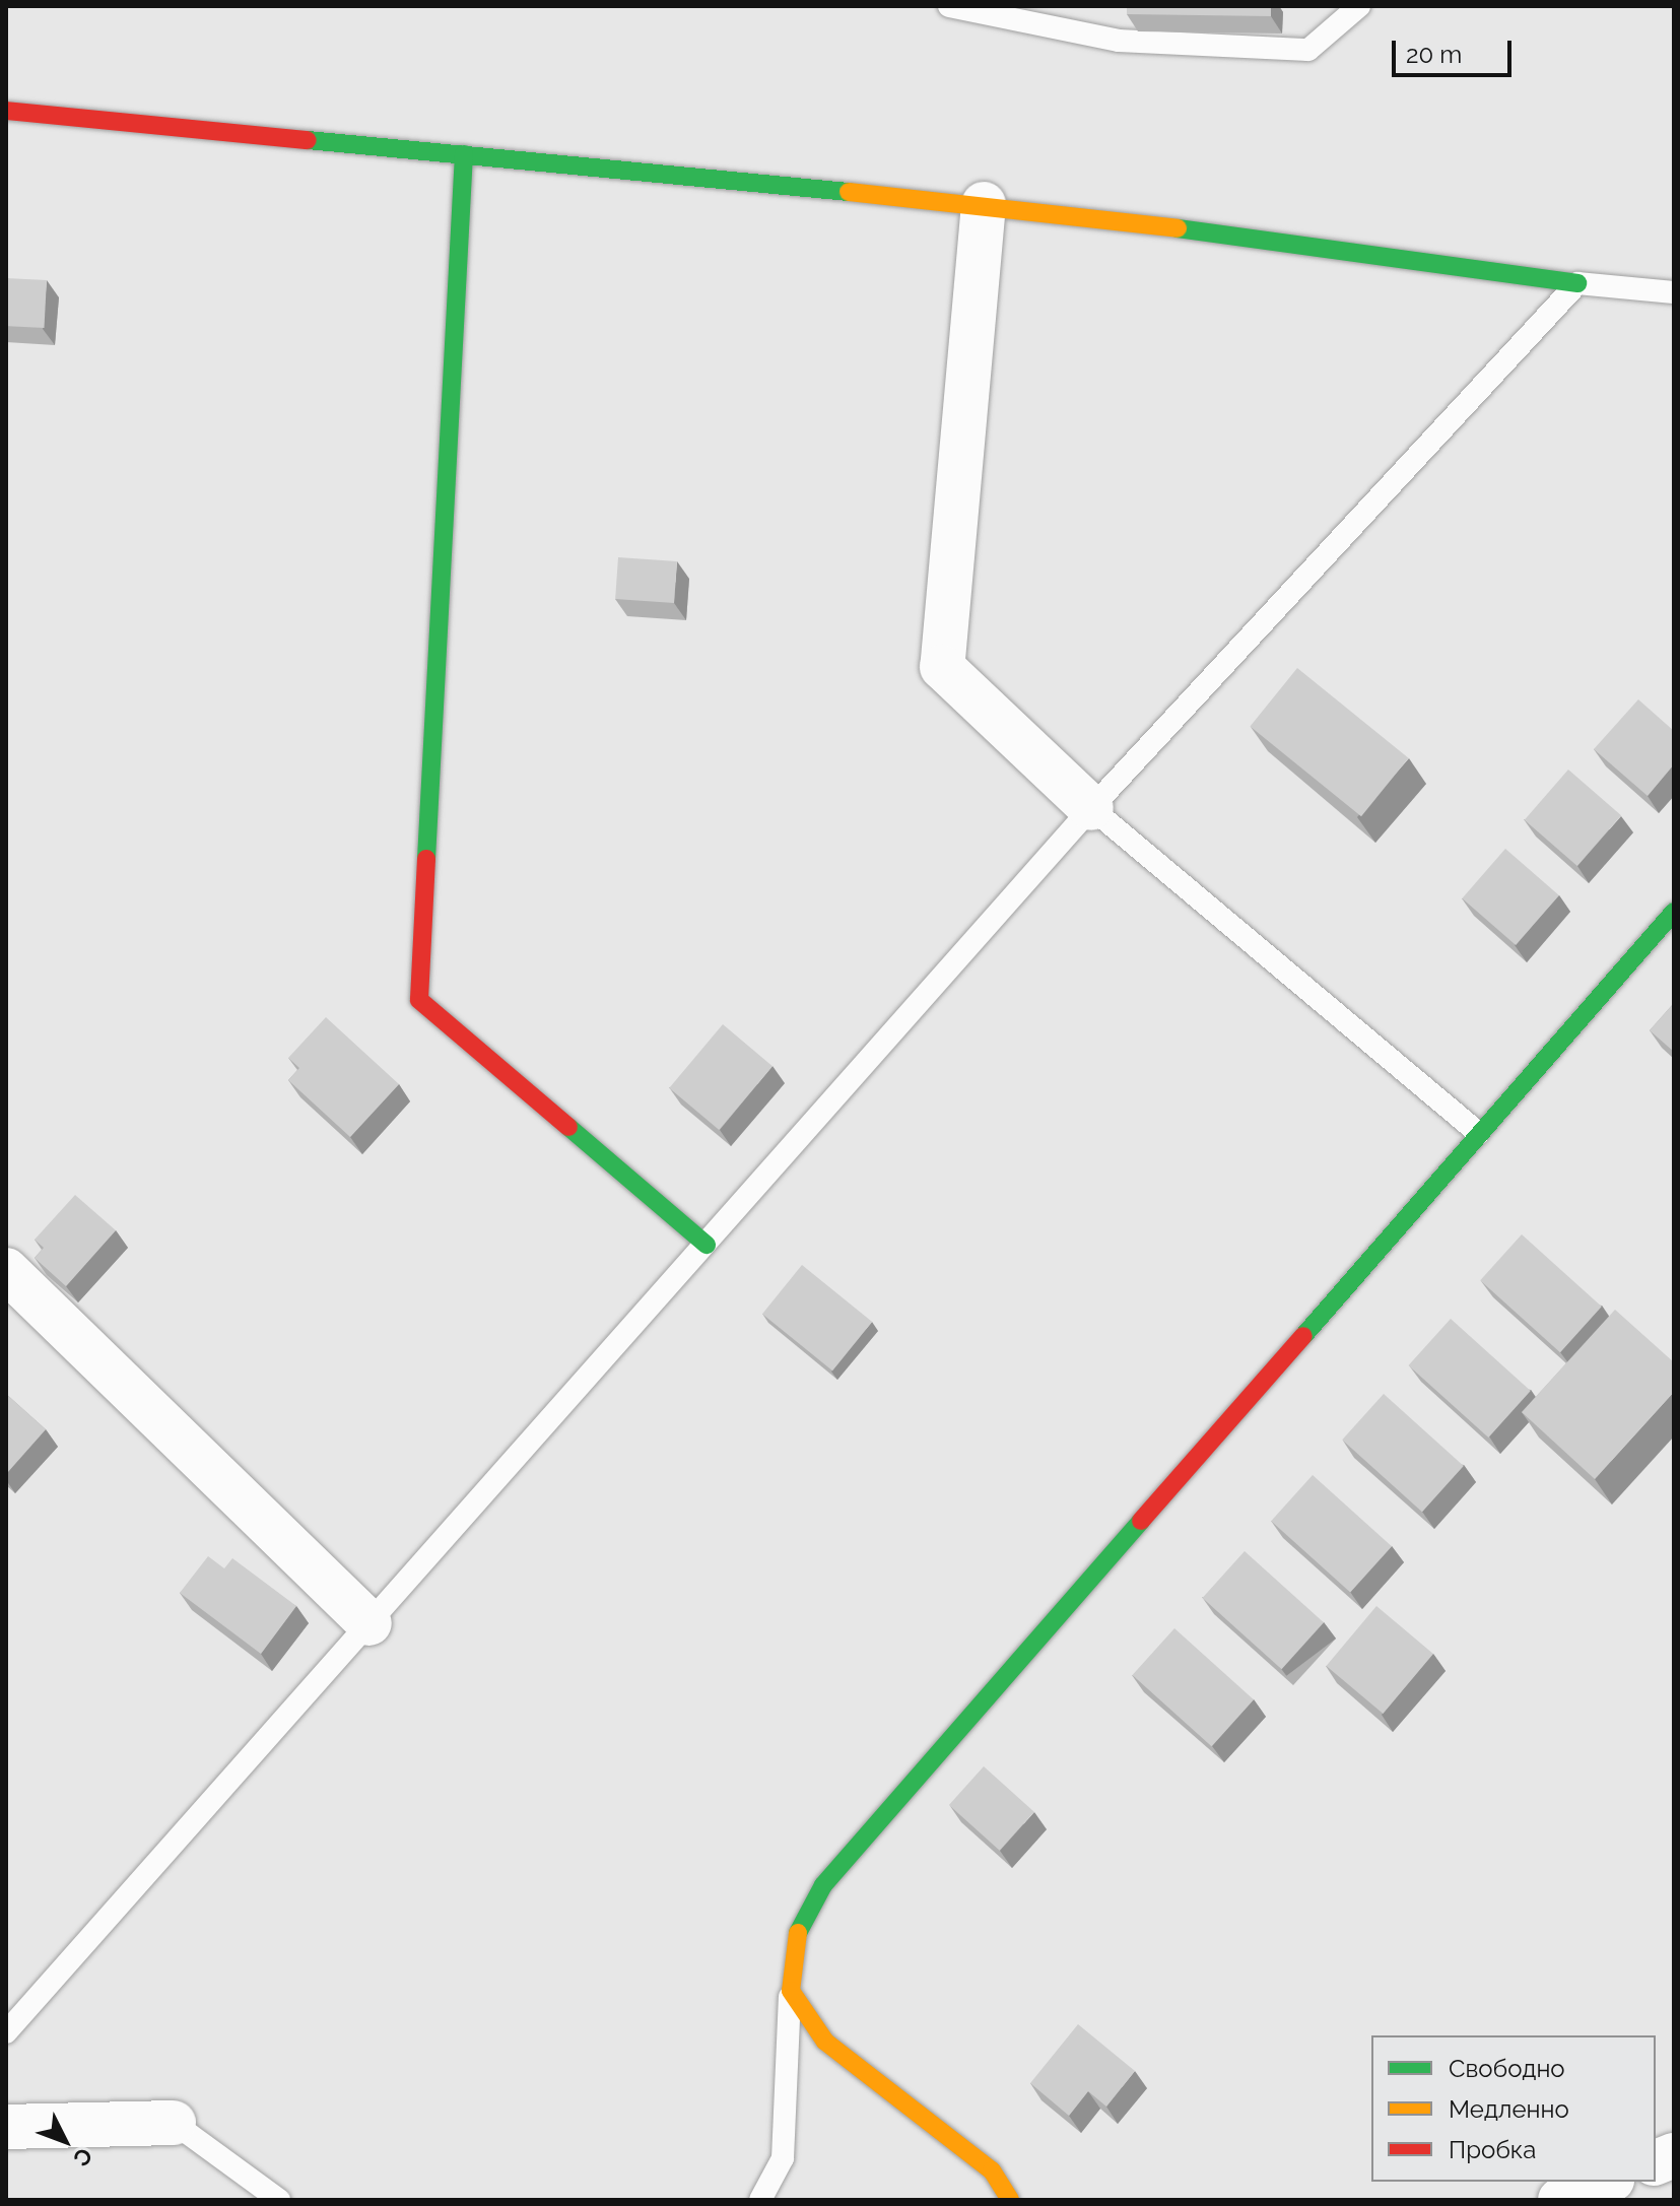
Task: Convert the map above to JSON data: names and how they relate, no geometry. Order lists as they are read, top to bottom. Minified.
{"legend":["Свободно","Медленно","Пробка"],"scale_bar":"20 m","north":"bottom right"}
